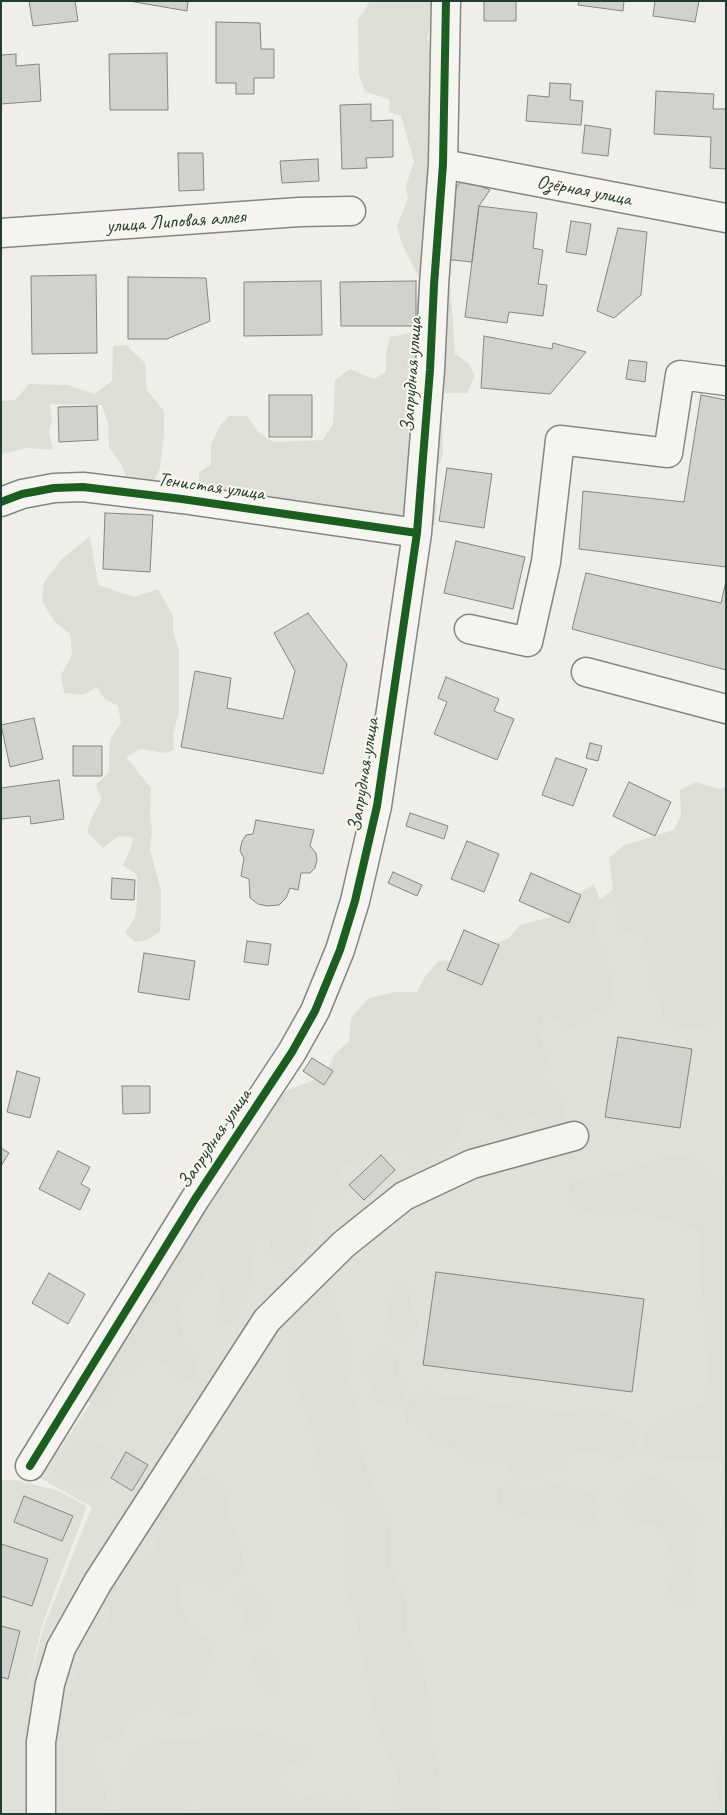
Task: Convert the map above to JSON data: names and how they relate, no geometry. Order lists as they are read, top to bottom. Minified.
{"streets":{"street":["Озёрная улица","улица Липовая аллея","Запрудная улица","Тенистая улица"]},"crossings":[["Озёрная улица","Запрудная улица"],["Запрудная улица","Тенистая улица"]]}
